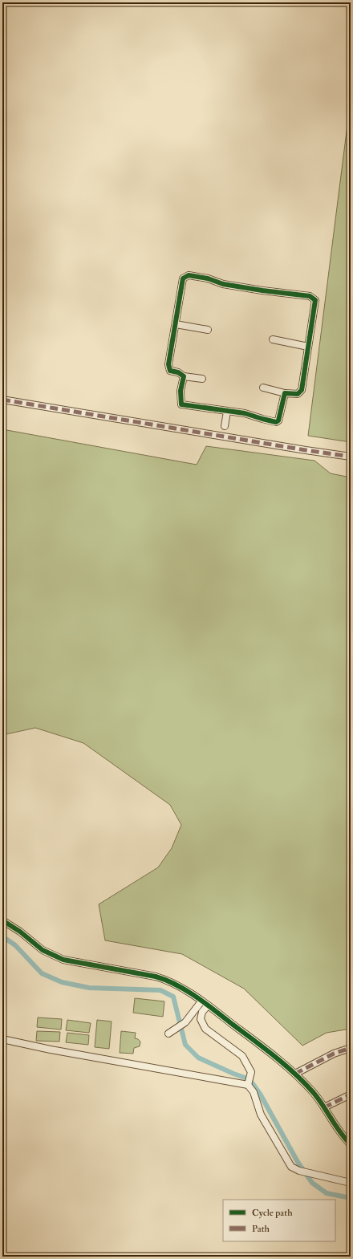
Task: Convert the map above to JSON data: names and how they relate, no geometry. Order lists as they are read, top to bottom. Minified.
{"legend":["Cycle path","Path"]}
